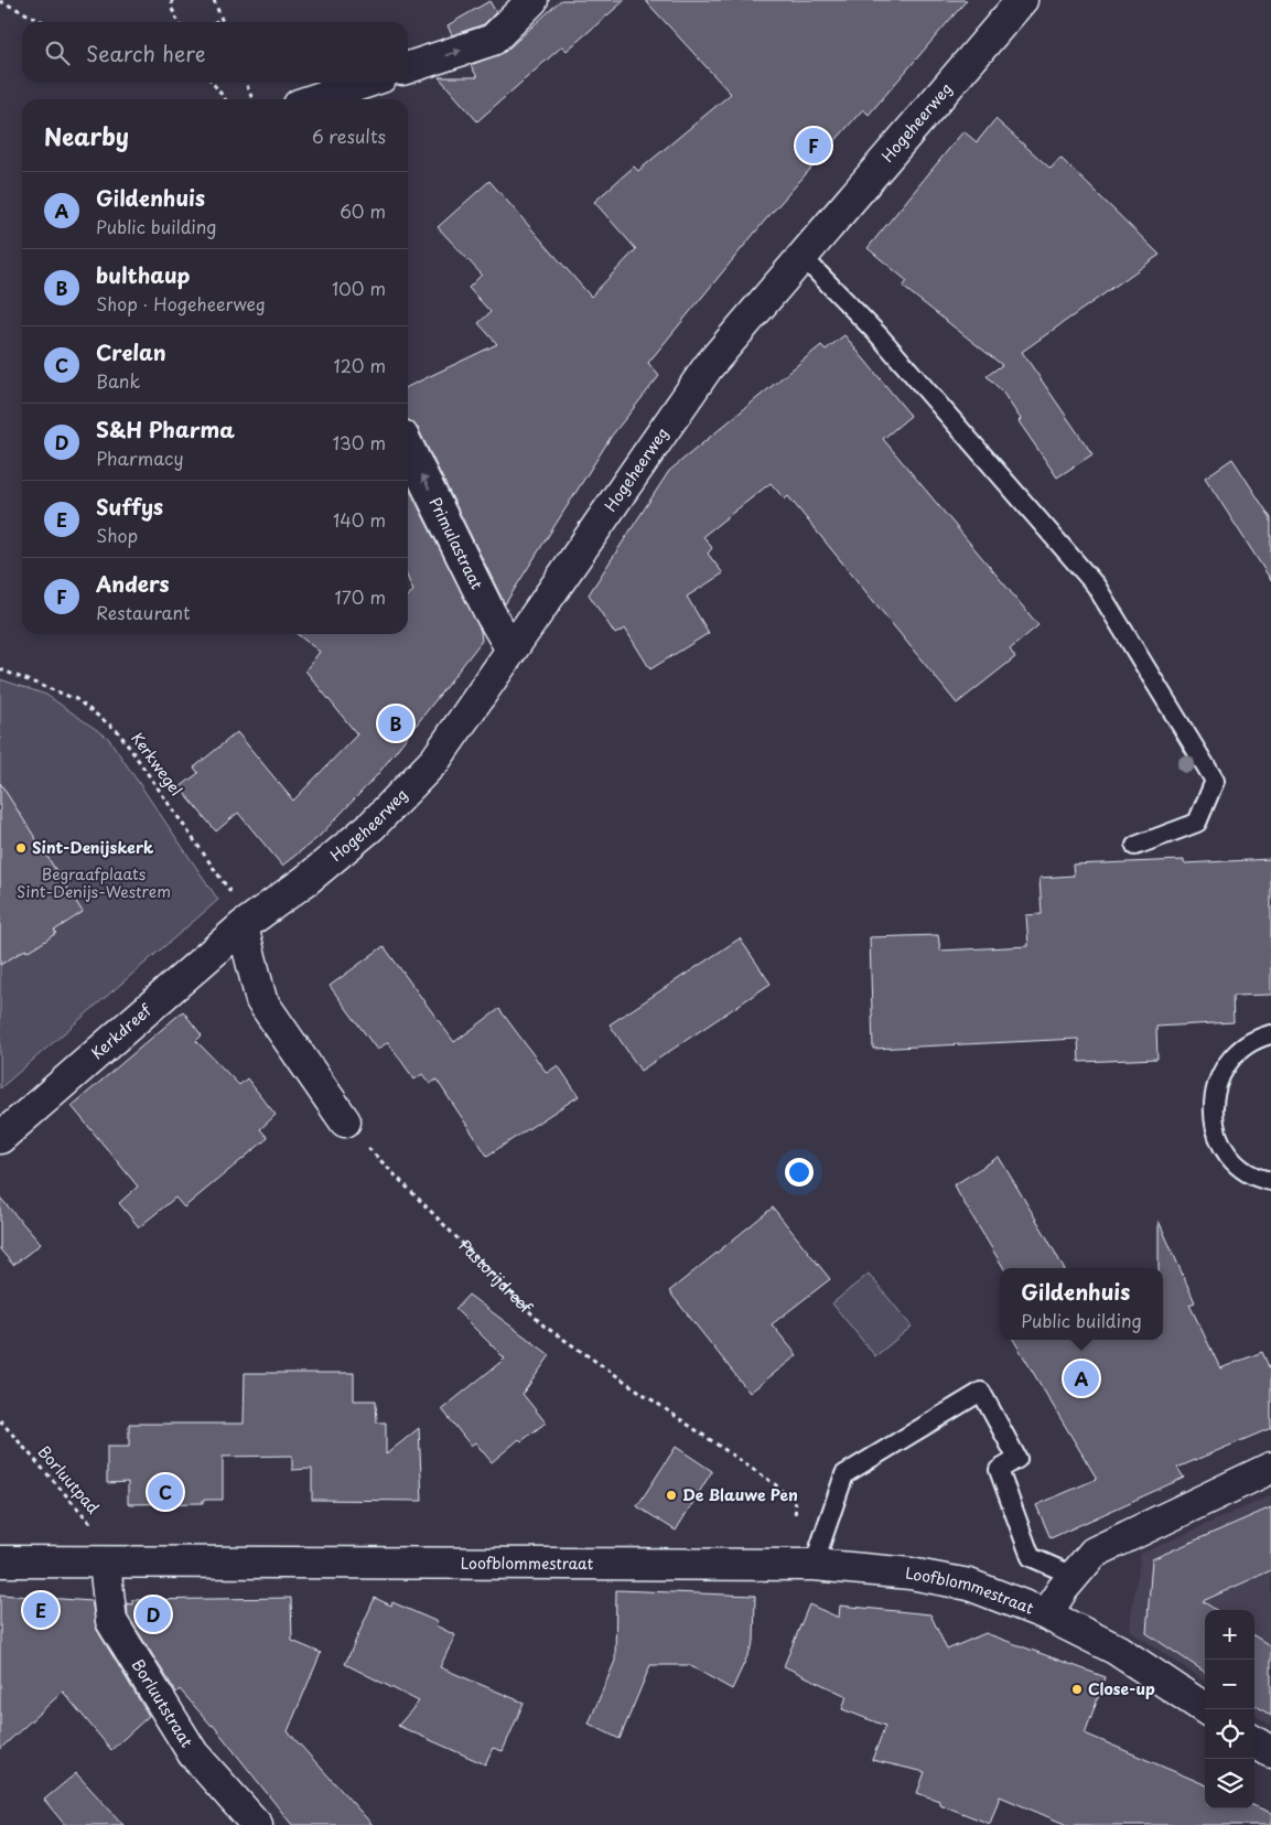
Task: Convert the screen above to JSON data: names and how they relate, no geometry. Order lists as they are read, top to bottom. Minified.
{"streets":{"street":["Hogeheerweg","Primulastraat","Kerkdreef","Loofblommestraat","Borluutstraat"],"path":["Kerkwegel","Pastorijdreef","Borluutpad"]},"crossings":[["Hogeheerweg","Primulastraat"],["Hogeheerweg","Kerkwegel"],["Hogeheerweg","Kerkdreef"],["Kerkwegel","Kerkdreef"],["Pastorijdreef","Loofblommestraat"],["Borluutpad","Loofblommestraat"],["Borluutpad","Borluutstraat"],["Loofblommestraat","Borluutstraat"]],"one_way":["Primulastraat"],"parks":["Begraafplaats Sint-Denijs-Westrem"],"places":["Sint-Denijskerk","De Blauwe Pen","Close-up"],"page":{"search":"Search here","heading":["Nearby","6 results"],"pins":["F","B","A","C","E","D"],"list":[{"mark":"A","name":"Gildenhuis","note":"Public building","value":"60 m"},{"mark":"B","name":"bulthaup","note":"Shop · Hogeheerweg","value":"100 m"},{"mark":"C","name":"Crelan","note":"Bank","value":"120 m"},{"mark":"D","name":"S&H Pharma","note":"Pharmacy","value":"130 m"},{"mark":"E","name":"Suffys","note":"Shop","value":"140 m"},{"mark":"F","name":"Anders","note":"Restaurant","value":"170 m"}],"popup":["Gildenhuis","Public building"],"map_buttons":["+","−"]}}
